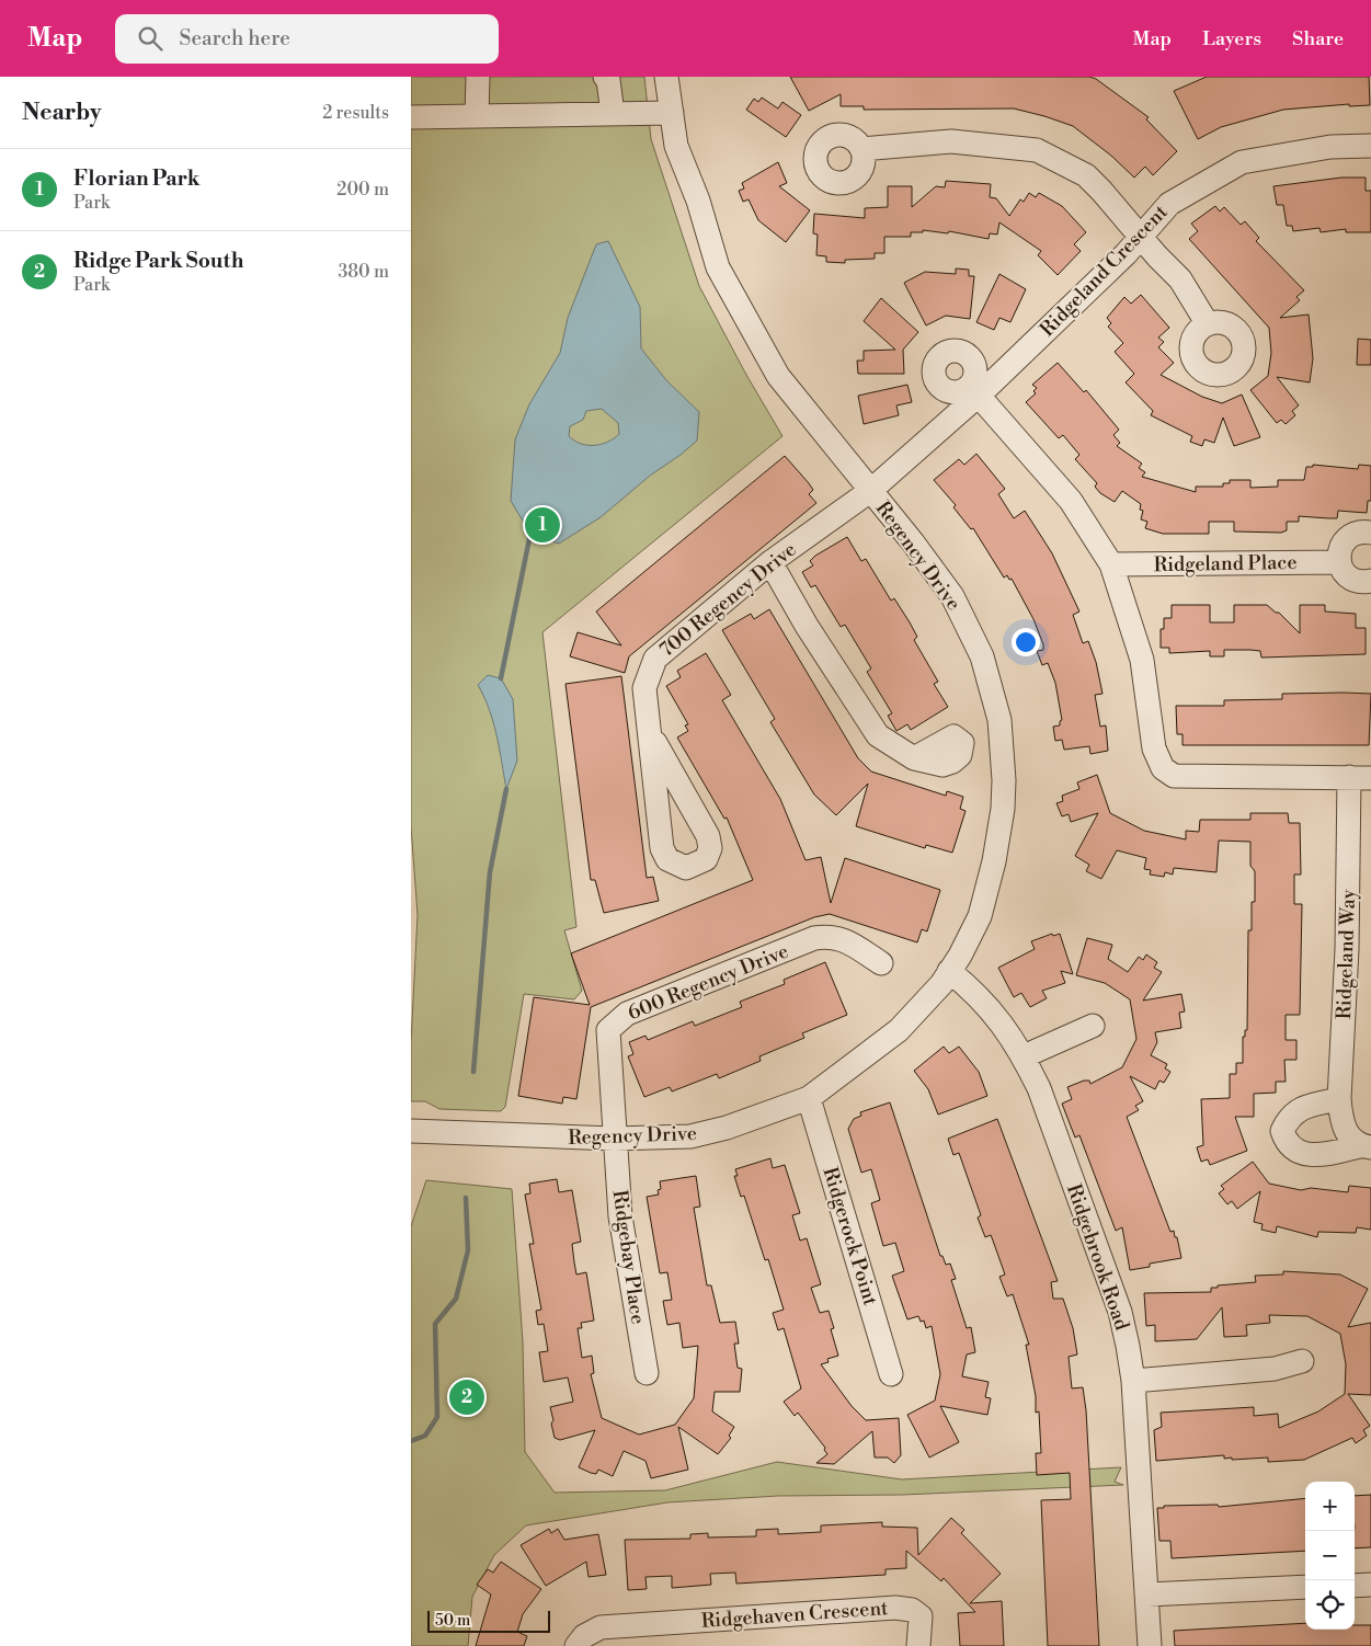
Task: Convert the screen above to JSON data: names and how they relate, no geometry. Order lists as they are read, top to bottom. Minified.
{"streets":{"street":["Ridgeland Crescent","Regency Drive","Ridgeland Place","700 Regency Drive","Ridgeland Way","600 Regency Drive","Ridgerock Point","Ridgebay Place","Ridgebrook Road","Ridgehaven Crescent"]},"crossings":[["Ridgeland Crescent","Regency Drive"],["Ridgeland Crescent","700 Regency Drive"],["Regency Drive","700 Regency Drive"],["Regency Drive","600 Regency Drive"],["Regency Drive","Ridgerock Point"],["Regency Drive","Ridgebay Place"],["Regency Drive","Ridgebrook Road"],["600 Regency Drive","Ridgebay Place"]],"scale_bar":"50 m","page":{"header":"Map","search":"Search here","nav":["Map","Layers","Share"],"heading":["Nearby","2 results"],"list":[{"mark":"1","name":"Florian Park","note":"Park","value":"200 m"},{"mark":"2","name":"Ridge Park South","note":"Park","value":"380 m"}],"pins":["1","2"],"map_buttons":["+","−"],"scale":"50 m"}}
